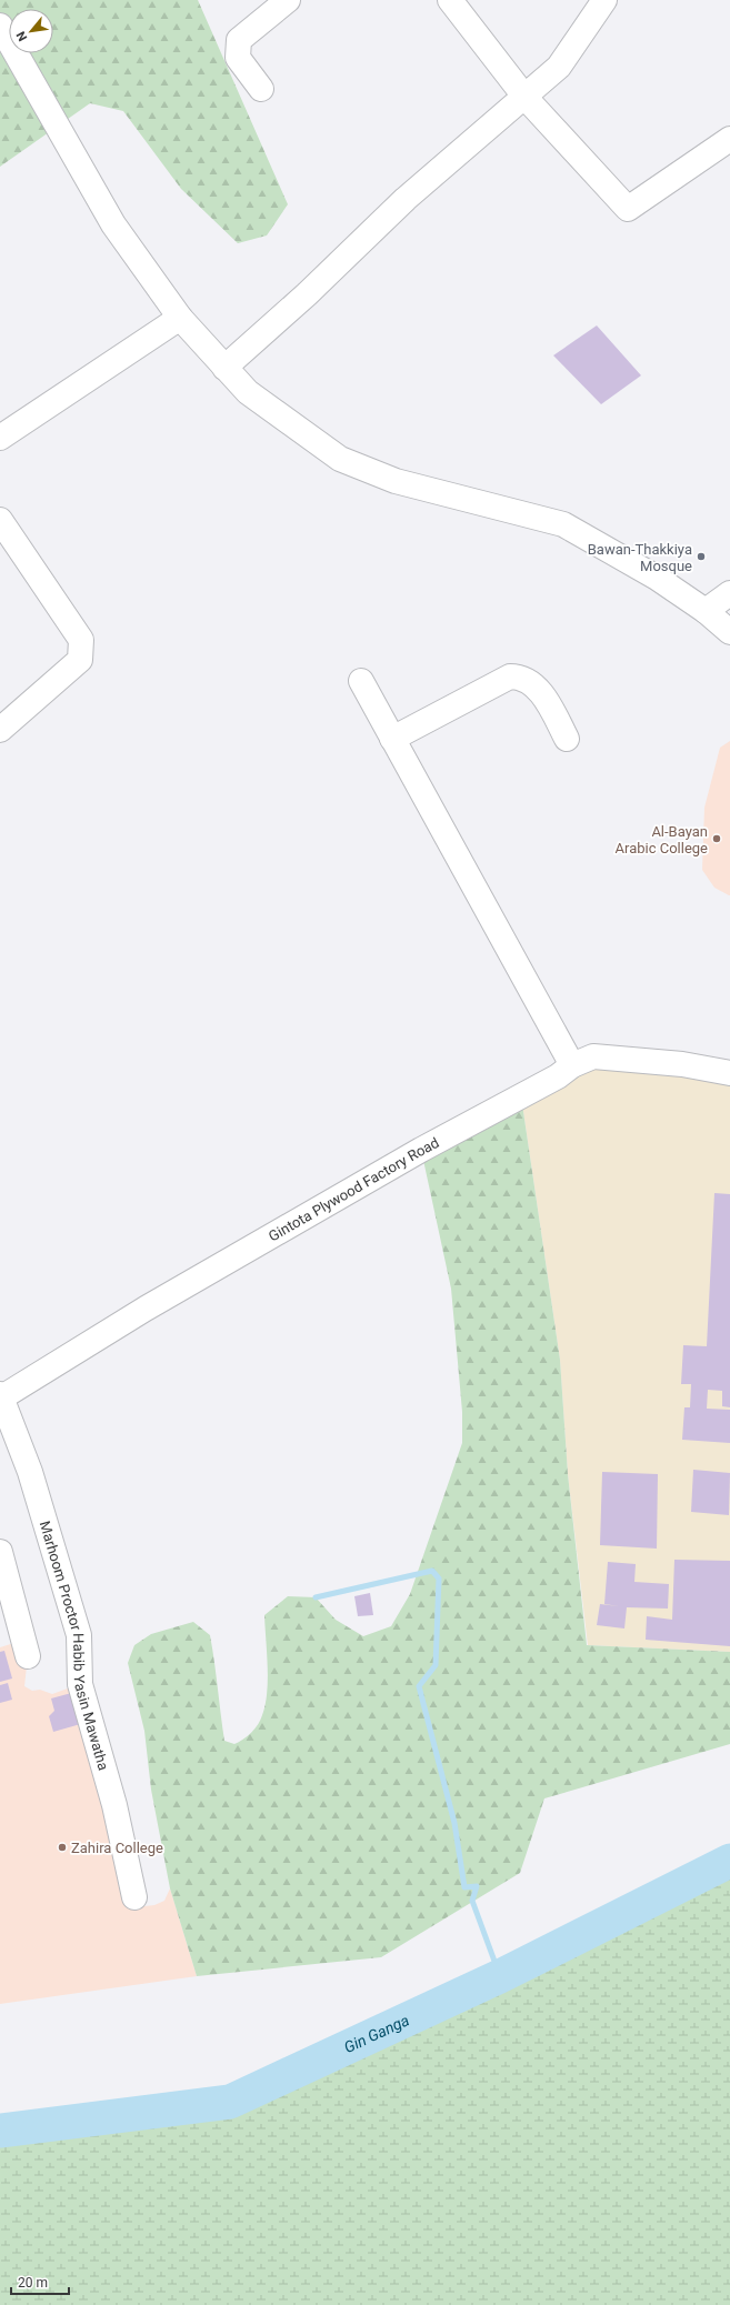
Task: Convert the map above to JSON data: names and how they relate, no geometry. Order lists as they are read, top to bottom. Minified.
{"streets":{"street":["Gintota Plywood Factory Road","Marhoom Proctor Habib Yasin Mawatha"]},"crossings":[["Gintota Plywood Factory Road","Marhoom Proctor Habib Yasin Mawatha"]],"water":["Gin Ganga"],"places":["Bawan-Thakkiya Mosque","Al-Bayan Arabic College","Zahira College"],"scale_bar":"20 m","north":"bottom left"}
